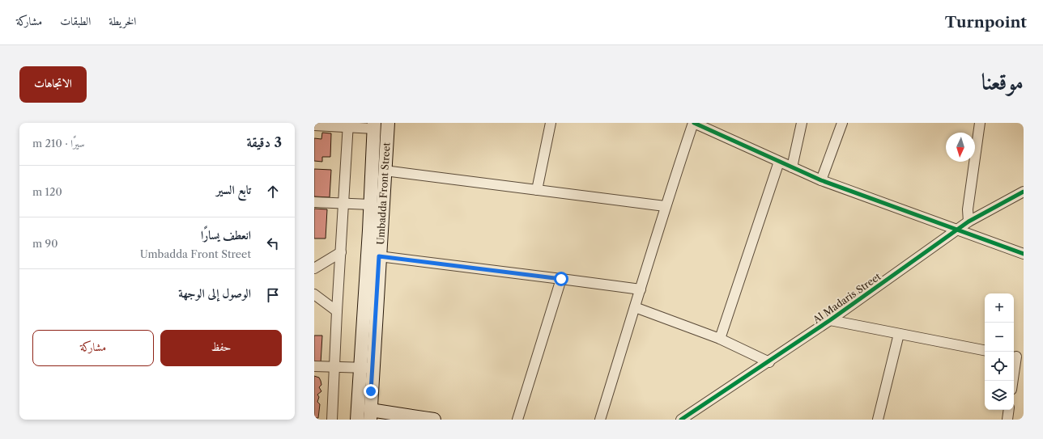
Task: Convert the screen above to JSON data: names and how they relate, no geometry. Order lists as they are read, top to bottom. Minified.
{"streets":{"main road":["Umbadda Front Street"],"street":["Al Madaris Street"]},"north":"bottom","page":{"header":"Turnpoint","nav":["الخريطة","الطبقات","مشاركة"],"title":"موقعنا","buttons":["الاتجاهات",["حفظ","مشاركة"]],"heading":["3 دقيقة","سيرًا · 210 m"],"list":[["تابع السير","120 m"],["انعطف يسارًا","Umbadda Front Street","90 m"],"الوصول إلى الوجهة"],"map_buttons":["+","−"]}}
